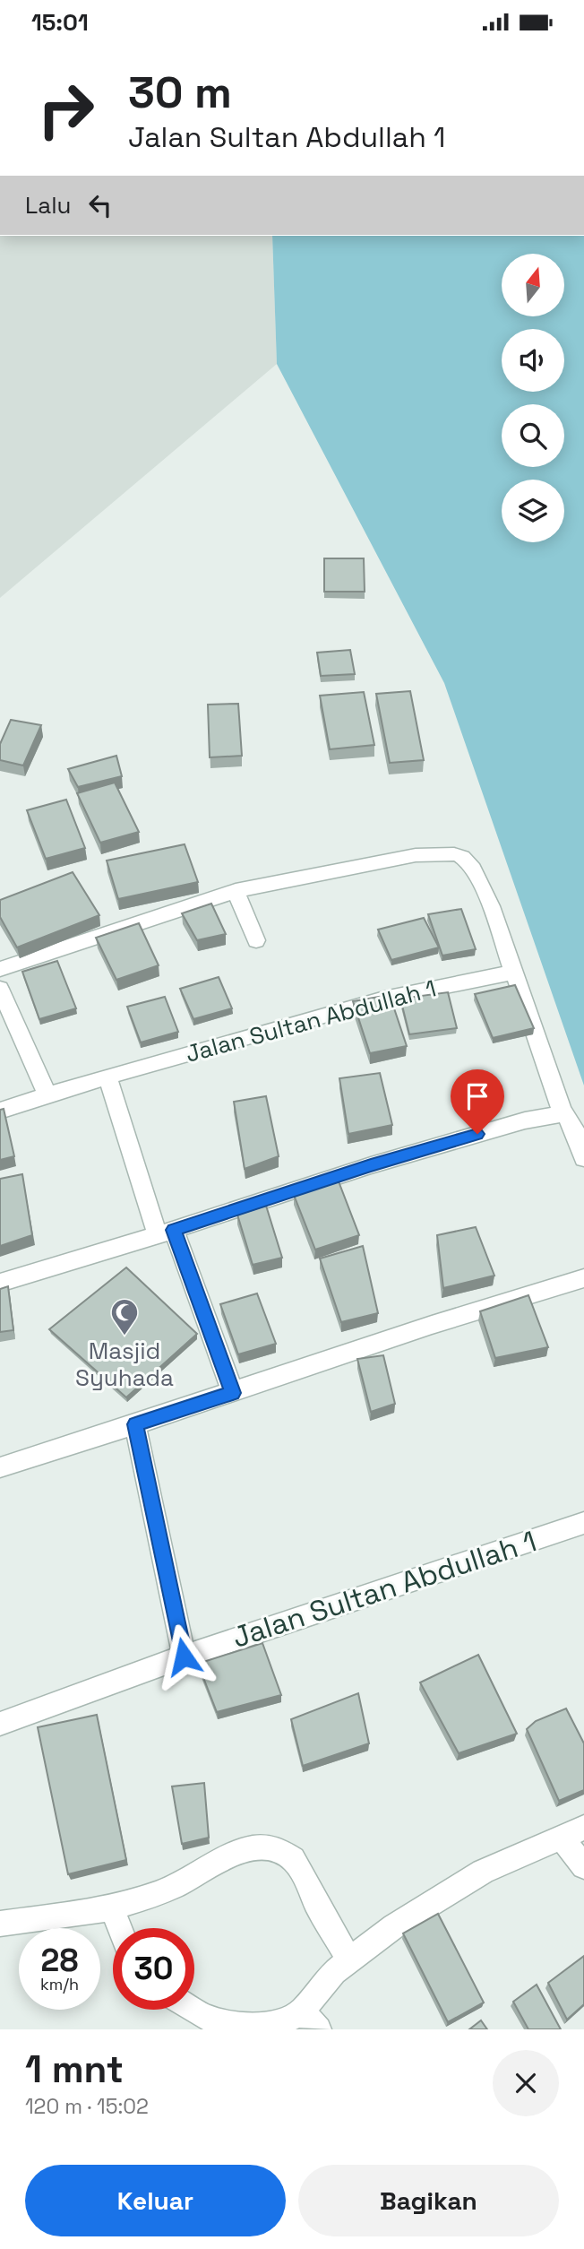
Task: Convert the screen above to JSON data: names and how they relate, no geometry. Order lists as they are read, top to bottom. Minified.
{"streets":{"street":["Jalan Sultan Abdullah 1"]},"places":{"mosque":["Masjid Syuhada"]},"north":"top","page":{"status":"15:01","turn":["30 m","Jalan Sultan Abdullah 1"],"then":"Lalu","speed":"28 km/h","limit":"30","heading":["1 mnt","120 m · 15:02"],"buttons":["Keluar","Bagikan"]}}
